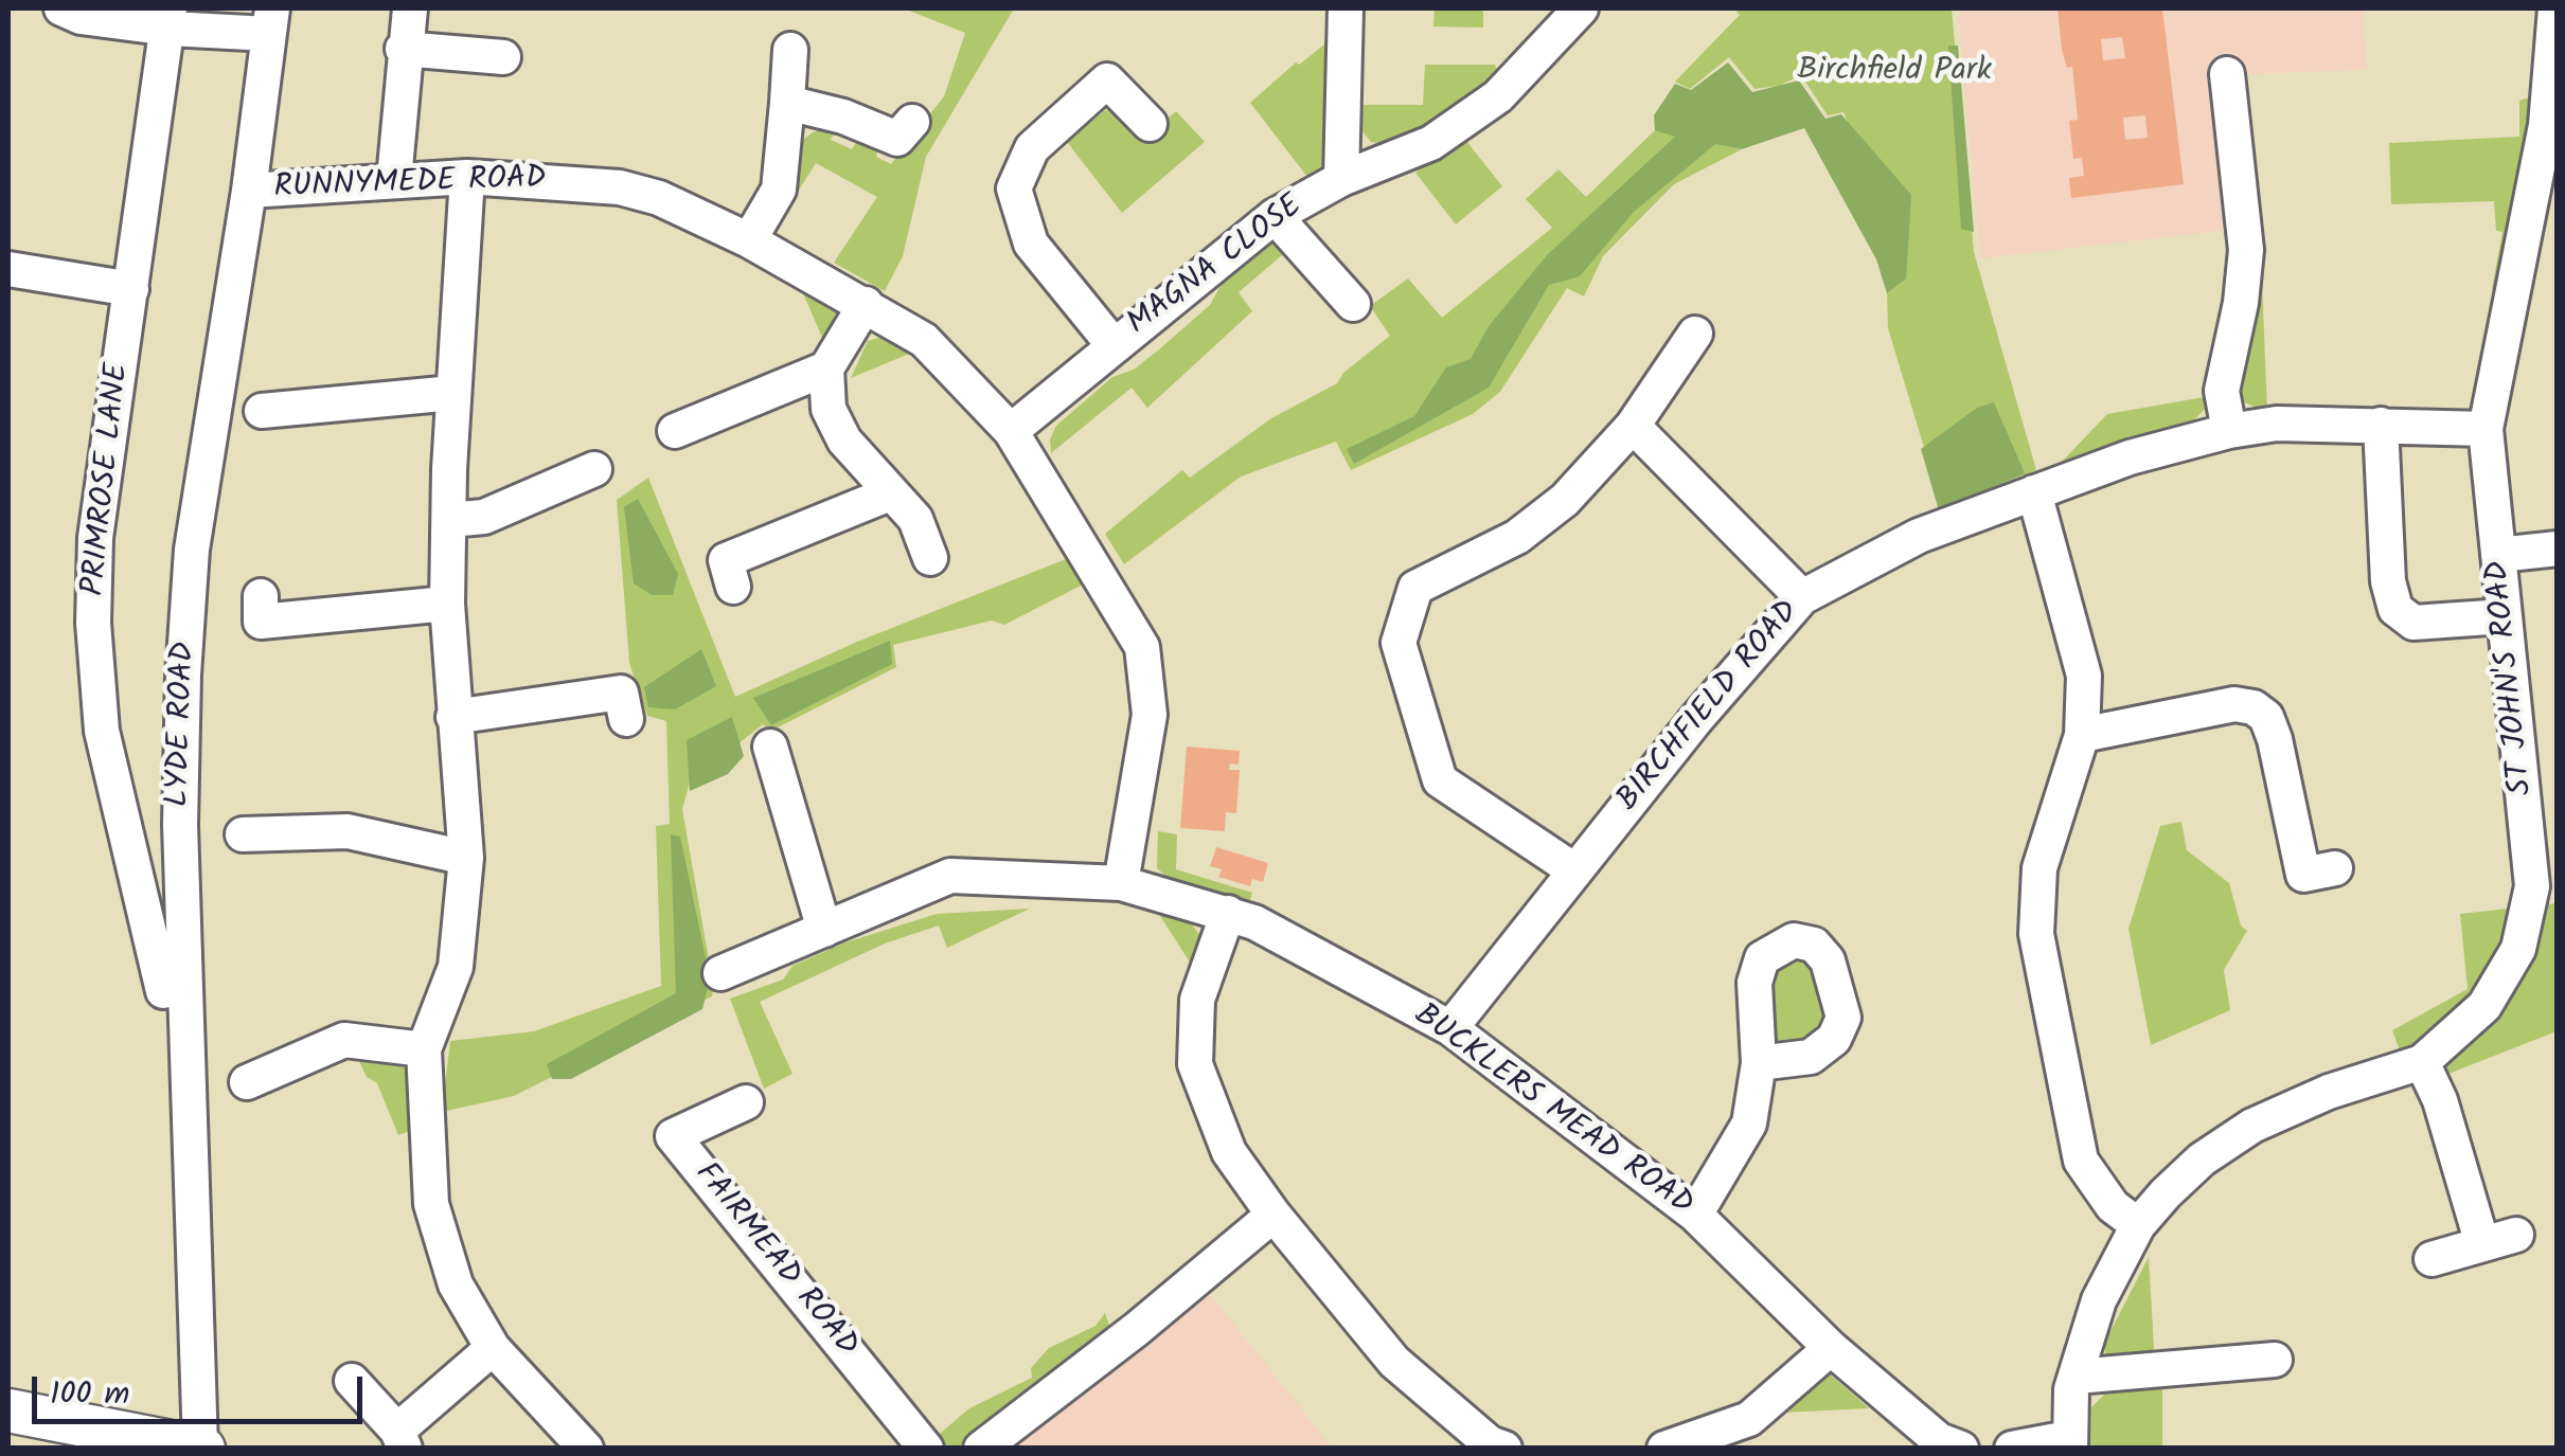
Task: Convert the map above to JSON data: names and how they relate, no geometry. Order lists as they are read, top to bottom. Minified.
{"streets":{"street":["RUNNYMEDE ROAD","MAGNA CLOSE","PRIMROSE LANE","ST JOHN'S ROAD","BIRCHFIELD ROAD","LYDE ROAD","BUCKLERS MEAD ROAD","FAIRMEAD ROAD"]},"crossings":[["RUNNYMEDE ROAD","MAGNA CLOSE"],["RUNNYMEDE ROAD","LYDE ROAD"],["RUNNYMEDE ROAD","BUCKLERS MEAD ROAD"],["ST JOHN'S ROAD","BIRCHFIELD ROAD"],["BIRCHFIELD ROAD","BUCKLERS MEAD ROAD"]],"parks":["Birchfield Park"],"scale_bar":"100 m"}
